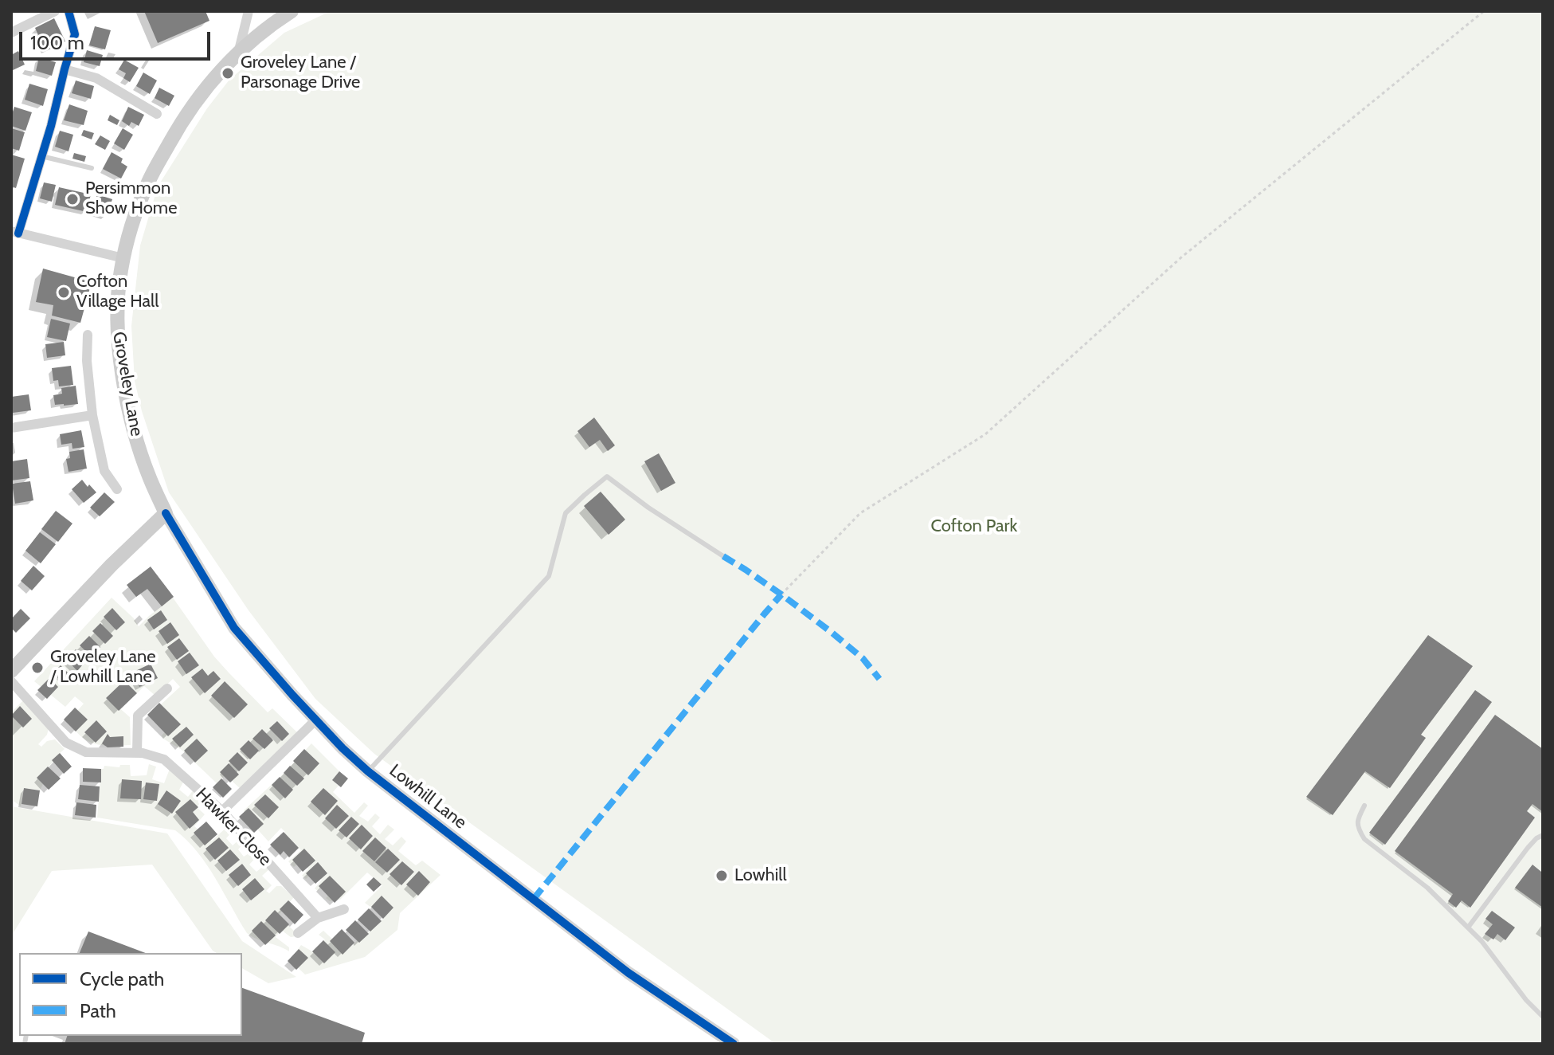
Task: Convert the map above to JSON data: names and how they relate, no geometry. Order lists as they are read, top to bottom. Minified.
{"streets":{"main road":["Groveley Lane"],"street":["Lowhill Lane","Hawker Close"]},"crossings":[["Groveley Lane","Lowhill Lane"]],"parks":["Cofton Park"],"places":["Groveley Lane / Parsonage Drive","Persimmon Show Home","Cofton Village Hall","Groveley Lane / Lowhill Lane","Lowhill"],"legend":["Cycle path","Path"],"scale_bar":"100 m"}
